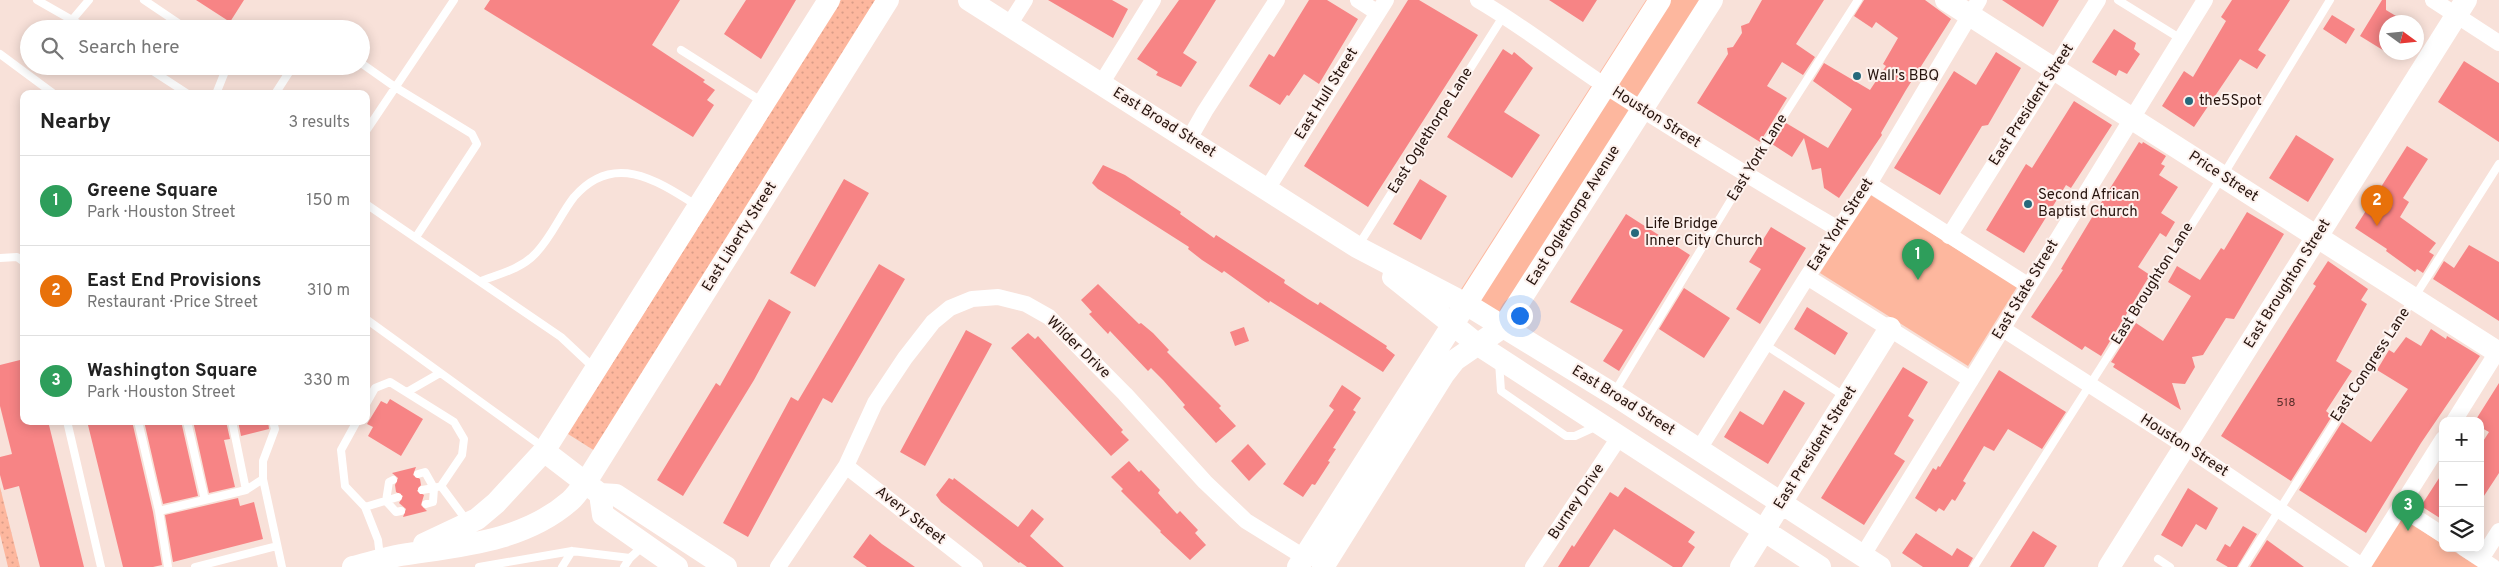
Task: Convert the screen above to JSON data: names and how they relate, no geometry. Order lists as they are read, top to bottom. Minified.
{"streets":{"main road":["East President Street","East Broad Street","Price Street","East Oglethorpe Avenue","East Liberty Street","East Broughton Street"],"street":["East Hull Street","Houston Street","East York Street","East State Street","Wilder Drive","Burney Drive","Avery Street"],"lane":["East Oglethorpe Lane","East York Lane","East Broughton Lane","East Congress Lane"]},"crossings":[["East Hull Street","East Broad Street"],["East President Street","East Broad Street"],["East President Street","Price Street"],["Houston Street","East Oglethorpe Lane"],["Houston Street","East York Lane"],["Houston Street","East Oglethorpe Avenue"],["Houston Street","East York Street"],["Houston Street","East Broughton Lane"],["Houston Street","East Broughton Street"],["Houston Street","East State Street"],["Houston Street","East Congress Lane"],["East Broad Street","East Oglethorpe Lane"],["East Broad Street","East York Lane"],["East Broad Street","East Oglethorpe Avenue"],["East Broad Street","East York Street"],["East Broad Street","East State Street"],["East Broad Street","Burney Drive"],["Price Street","East York Street"],["Price Street","East Broughton Lane"],["Price Street","East Broughton Street"],["Price Street","East State Street"],["Price Street","East Congress Lane"],["East Oglethorpe Avenue","Wilder Drive"],["Wilder Drive","Avery Street"]],"places":["Wall's BBQ","the5Spot","Second African Baptist Church","Life Bridge Inner City Church"],"house_numbers":["518"],"north":"right","page":{"search":"Search here","heading":["Nearby","3 results"],"list":[{"mark":"1","name":"Greene Square","note":"Park · Houston Street","value":"150 m"},{"mark":"2","name":"East End Provisions","note":"Restaurant · Price Street","value":"310 m"},{"mark":"3","name":"Washington Square","note":"Park · Houston Street","value":"330 m"}],"pins":["2","1","3"],"map_buttons":["+","−"]}}
